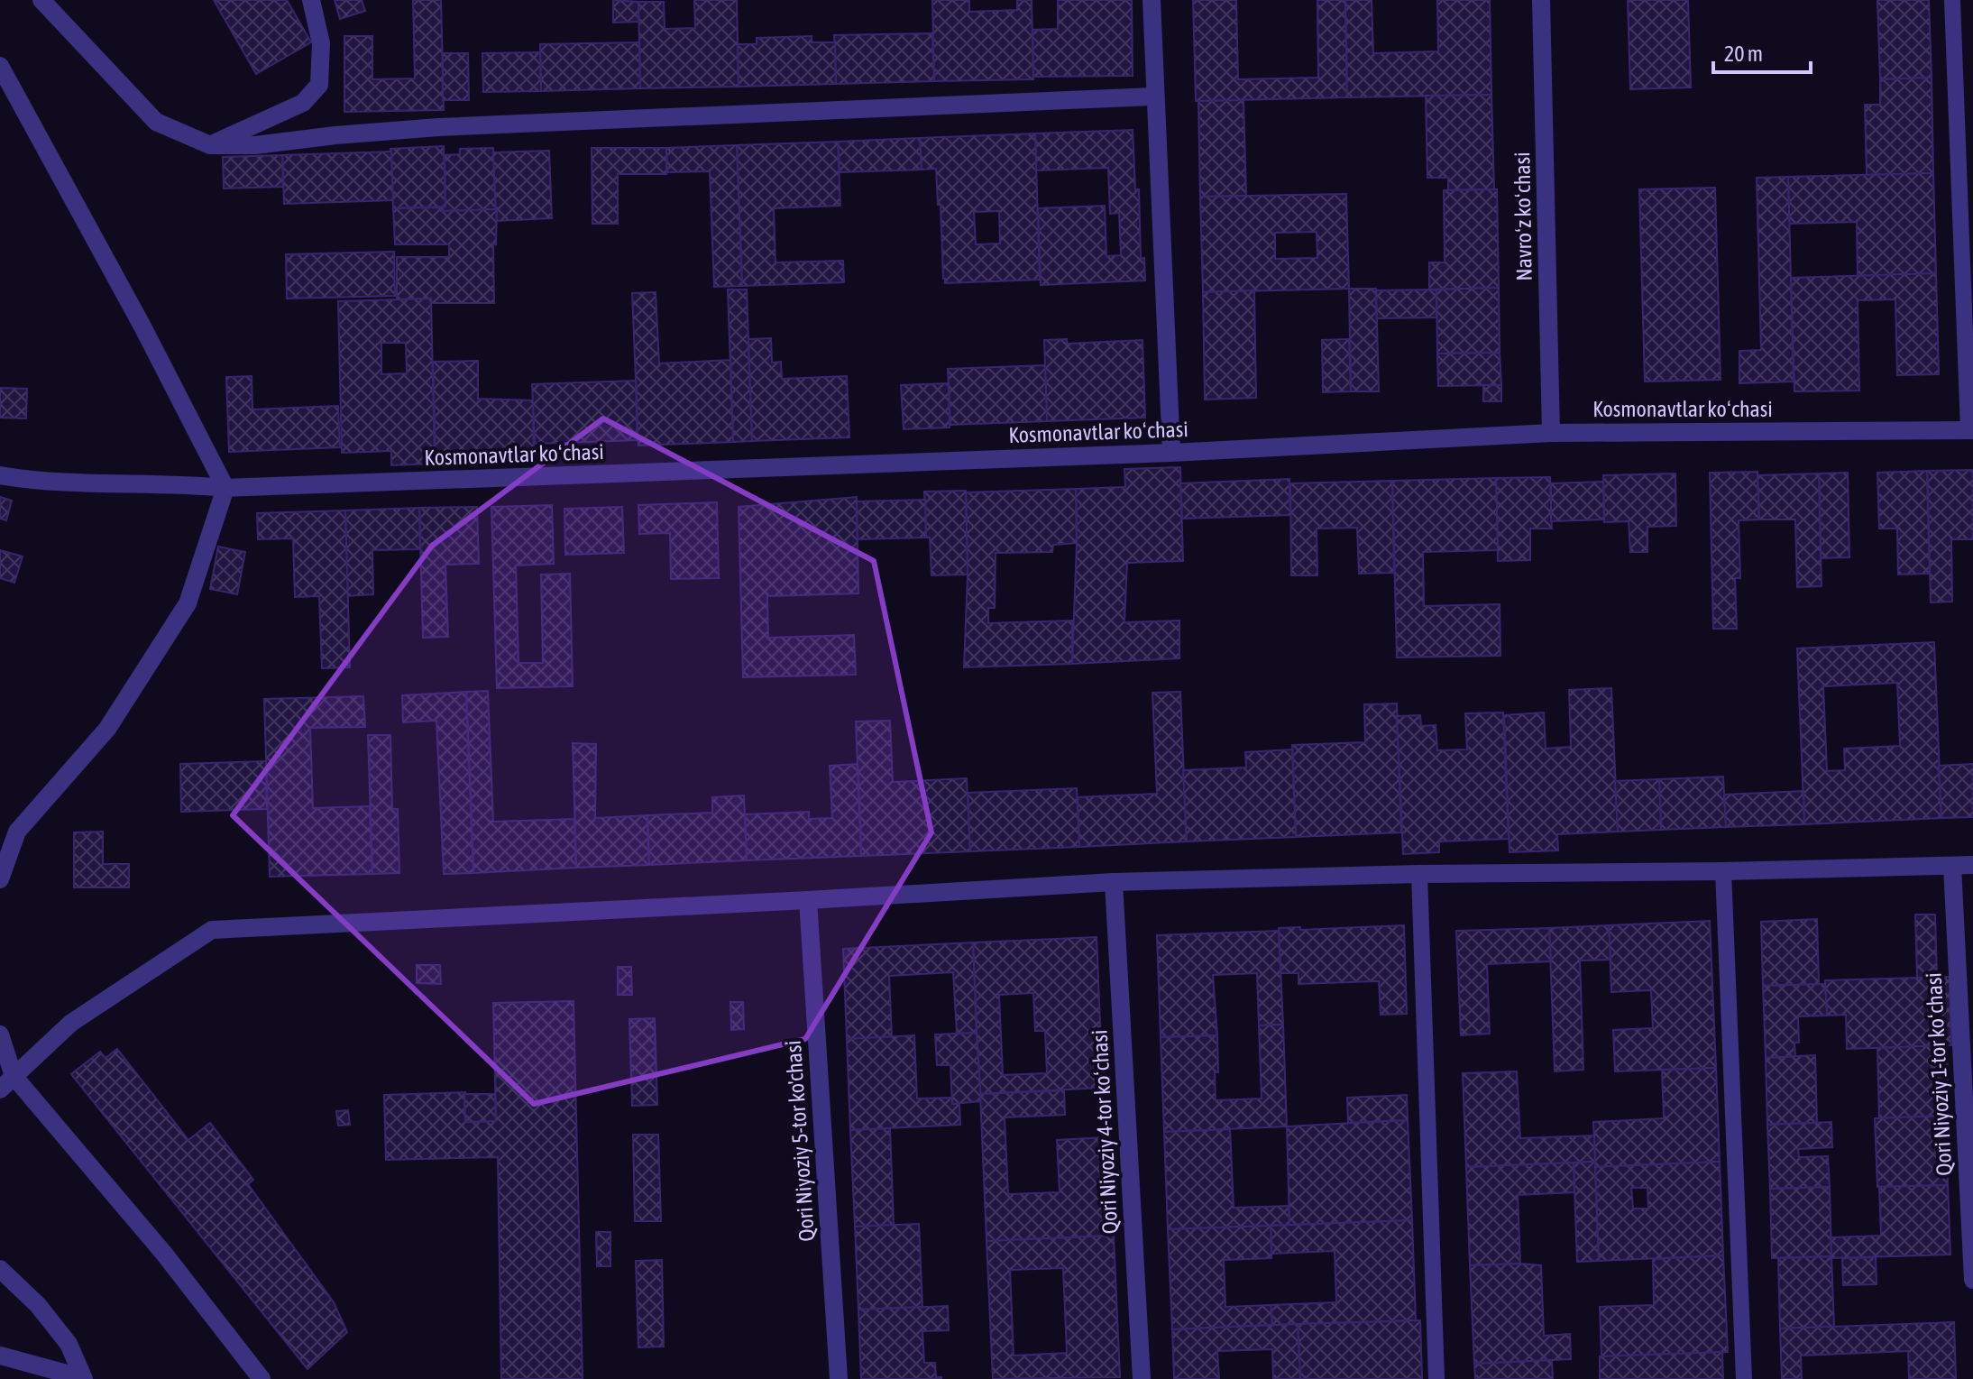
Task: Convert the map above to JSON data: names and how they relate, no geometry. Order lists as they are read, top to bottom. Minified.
{"streets":{"street":["Navroʻz koʻchasi","Kosmonavtlar koʻchasi","Qori Niyoziy 1-tor koʻchasi","Qori Niyoziy 4-tor koʻchasi","Qori Niyoziy 5-tor ko'chasi"]},"crossings":[["Navroʻz koʻchasi","Kosmonavtlar koʻchasi"]],"scale_bar":"20 m"}
